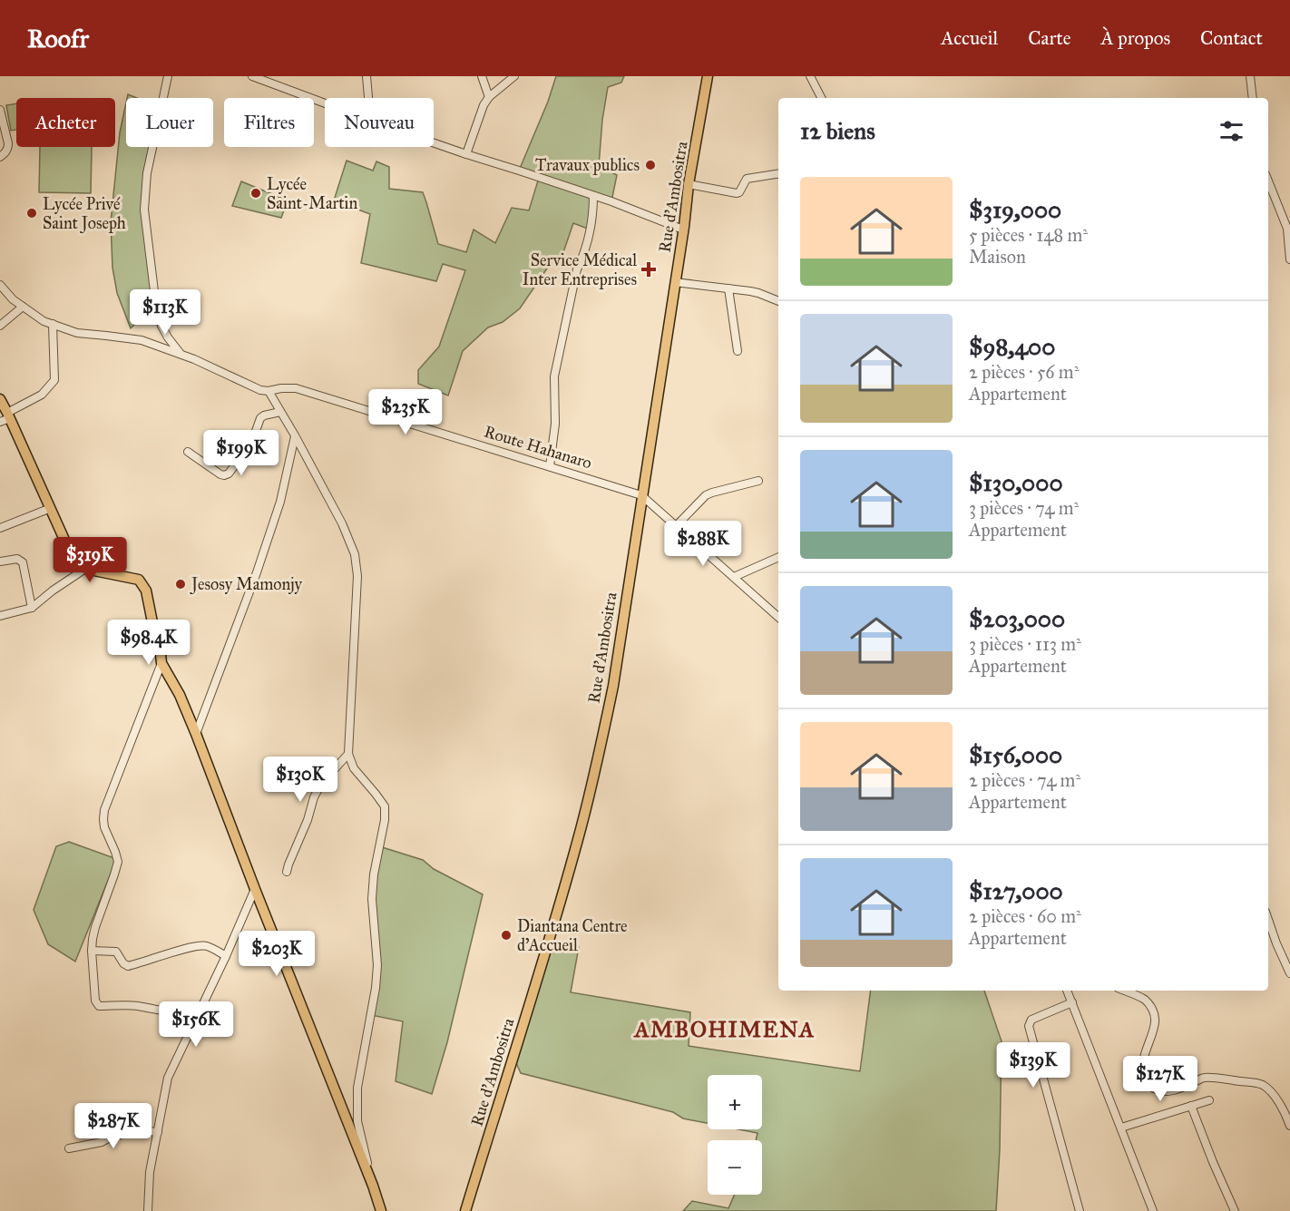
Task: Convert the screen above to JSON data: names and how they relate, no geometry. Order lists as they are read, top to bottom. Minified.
{"streets":{"main road":["Rue d'Ambositra"],"street":["Route Hahanaro"]},"crossings":[["Rue d'Ambositra","Route Hahanaro"]],"districts":["AMBOHIMENA"],"places":{"other":["Travaux publics","Lycée Saint-Martin","Lycée Privé Saint Joseph","Jesosy Mamonjy","Diantana Centre d'Accueil"],"health":["Service Médical Inter Entreprises"]},"page":{"header":"Roofr","nav":["Accueil","Carte","À propos","Contact"],"chip":["Acheter","Louer","Filtres","Nouveau"],"heading":"12 biens","list":[{"name":"$319,000","note":"5 pièces · 148 m² · Maison"},{"name":"$98,400","note":"2 pièces · 56 m² · Appartement"},{"name":"$130,000","note":"3 pièces · 74 m² · Appartement"},{"name":"$203,000","note":"3 pièces · 113 m² · Appartement"},{"name":"$156,000","note":"2 pièces · 74 m² · Appartement"},{"name":"$127,000","note":"2 pièces · 60 m² · Appartement"}],"price":["$113K","$235K","$199K","$288K","$319K","$98.4K","$130K","$203K","$156K","$139K","$127K","$287K"],"map_buttons":["+","−"]}}
